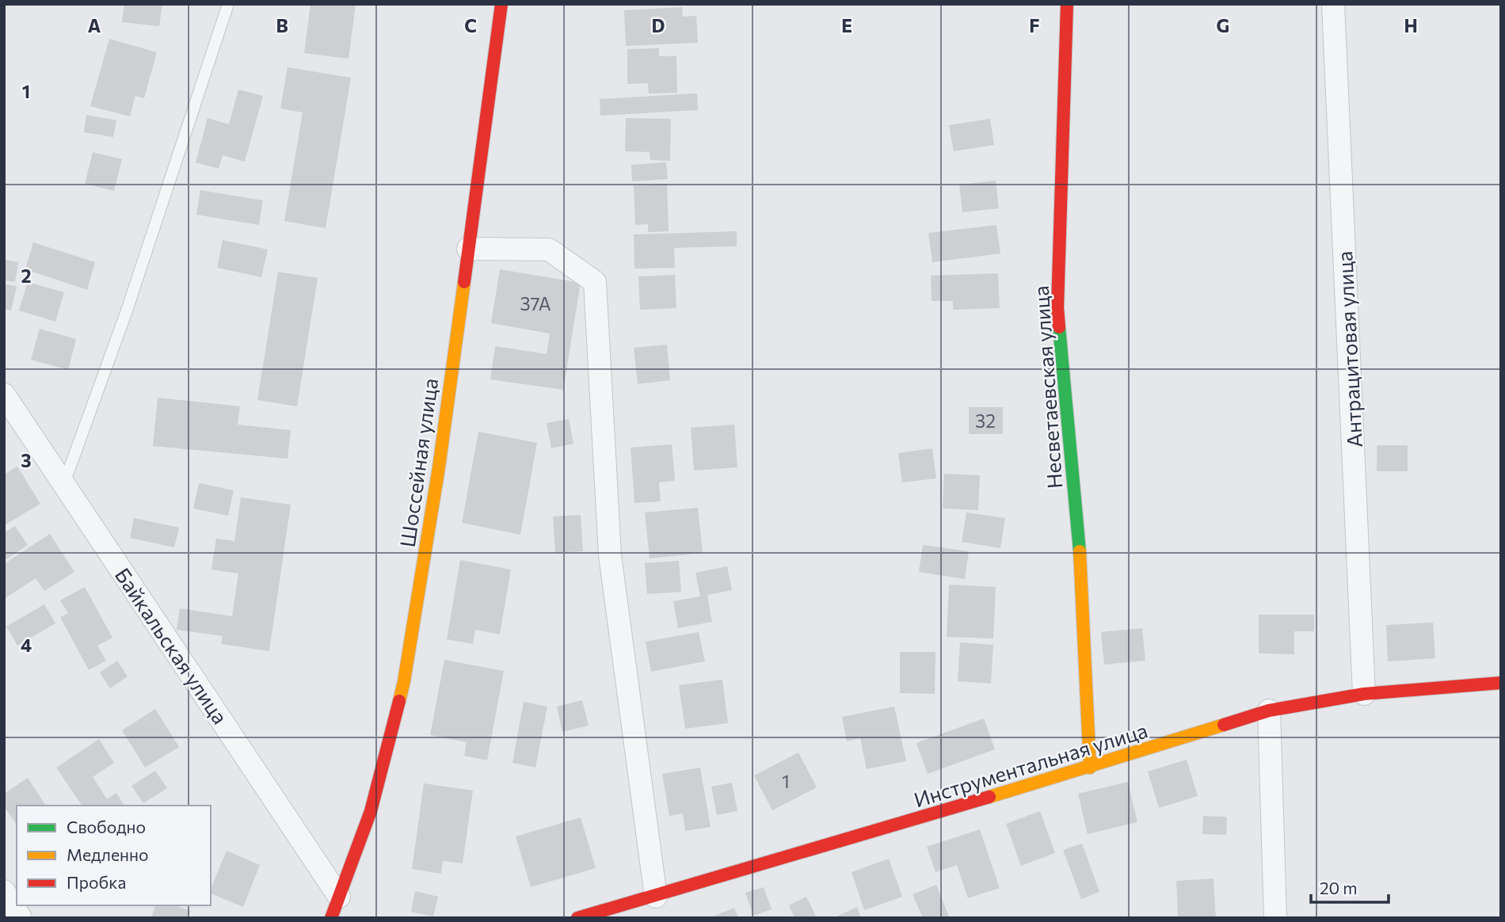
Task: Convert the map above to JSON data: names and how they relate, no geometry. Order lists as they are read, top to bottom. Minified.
{"streets":{"street":["Антрацитовая улица","Несветаевская улица","Шоссейная улица","Байкальская улица","Инструментальная улица"]},"crossings":[["Антрацитовая улица","Инструментальная улица"],["Несветаевская улица","Инструментальная улица"],["Шоссейная улица","Байкальская улица"]],"house_numbers":["37А","32","1"],"legend":["Свободно","Медленно","Пробка"],"scale_bar":"20 m","grid":{"columns":["A","B","C","D","E","F","G","H"],"rows":["1","2","3","4"]}}
